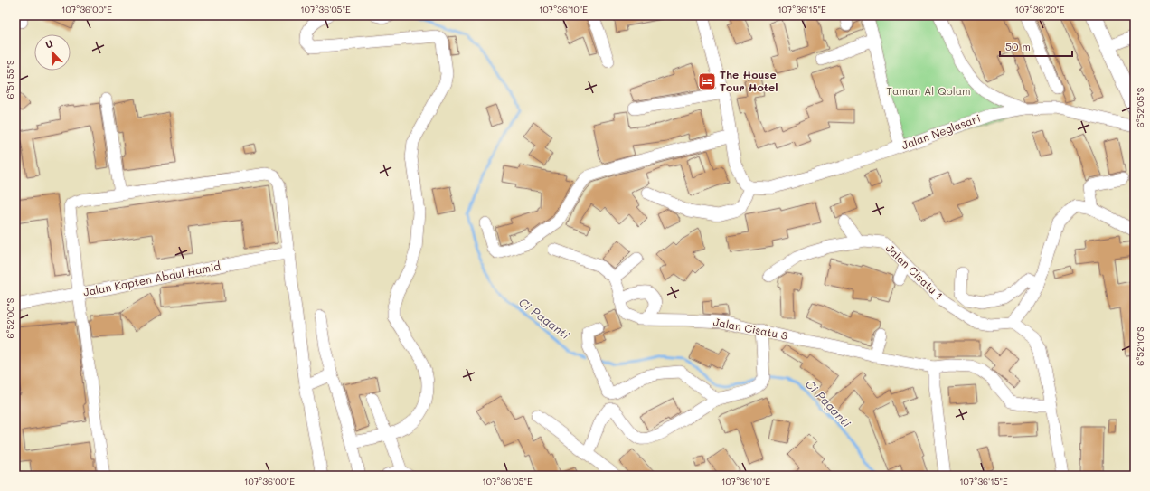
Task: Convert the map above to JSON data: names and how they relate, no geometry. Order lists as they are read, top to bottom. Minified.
{"streets":{"street":["Jalan Neglasari","Jalan Cisatu 1","Jalan Kapten Abdul Hamid","Jalan Cisatu 3"]},"water":["Ci Paganti"],"parks":["Taman Al Qolam"],"places":{"hotel":["The House Tour Hotel"]},"scale_bar":"50 m","north":"top","coordinates":["107°36'00\"E","107°36'05\"E","107°36'10\"E","107°36'15\"E","107°36'20\"E","6°51'55\"S","6°52'05\"S","6°52'00\"S","6°52'10\"S"]}
